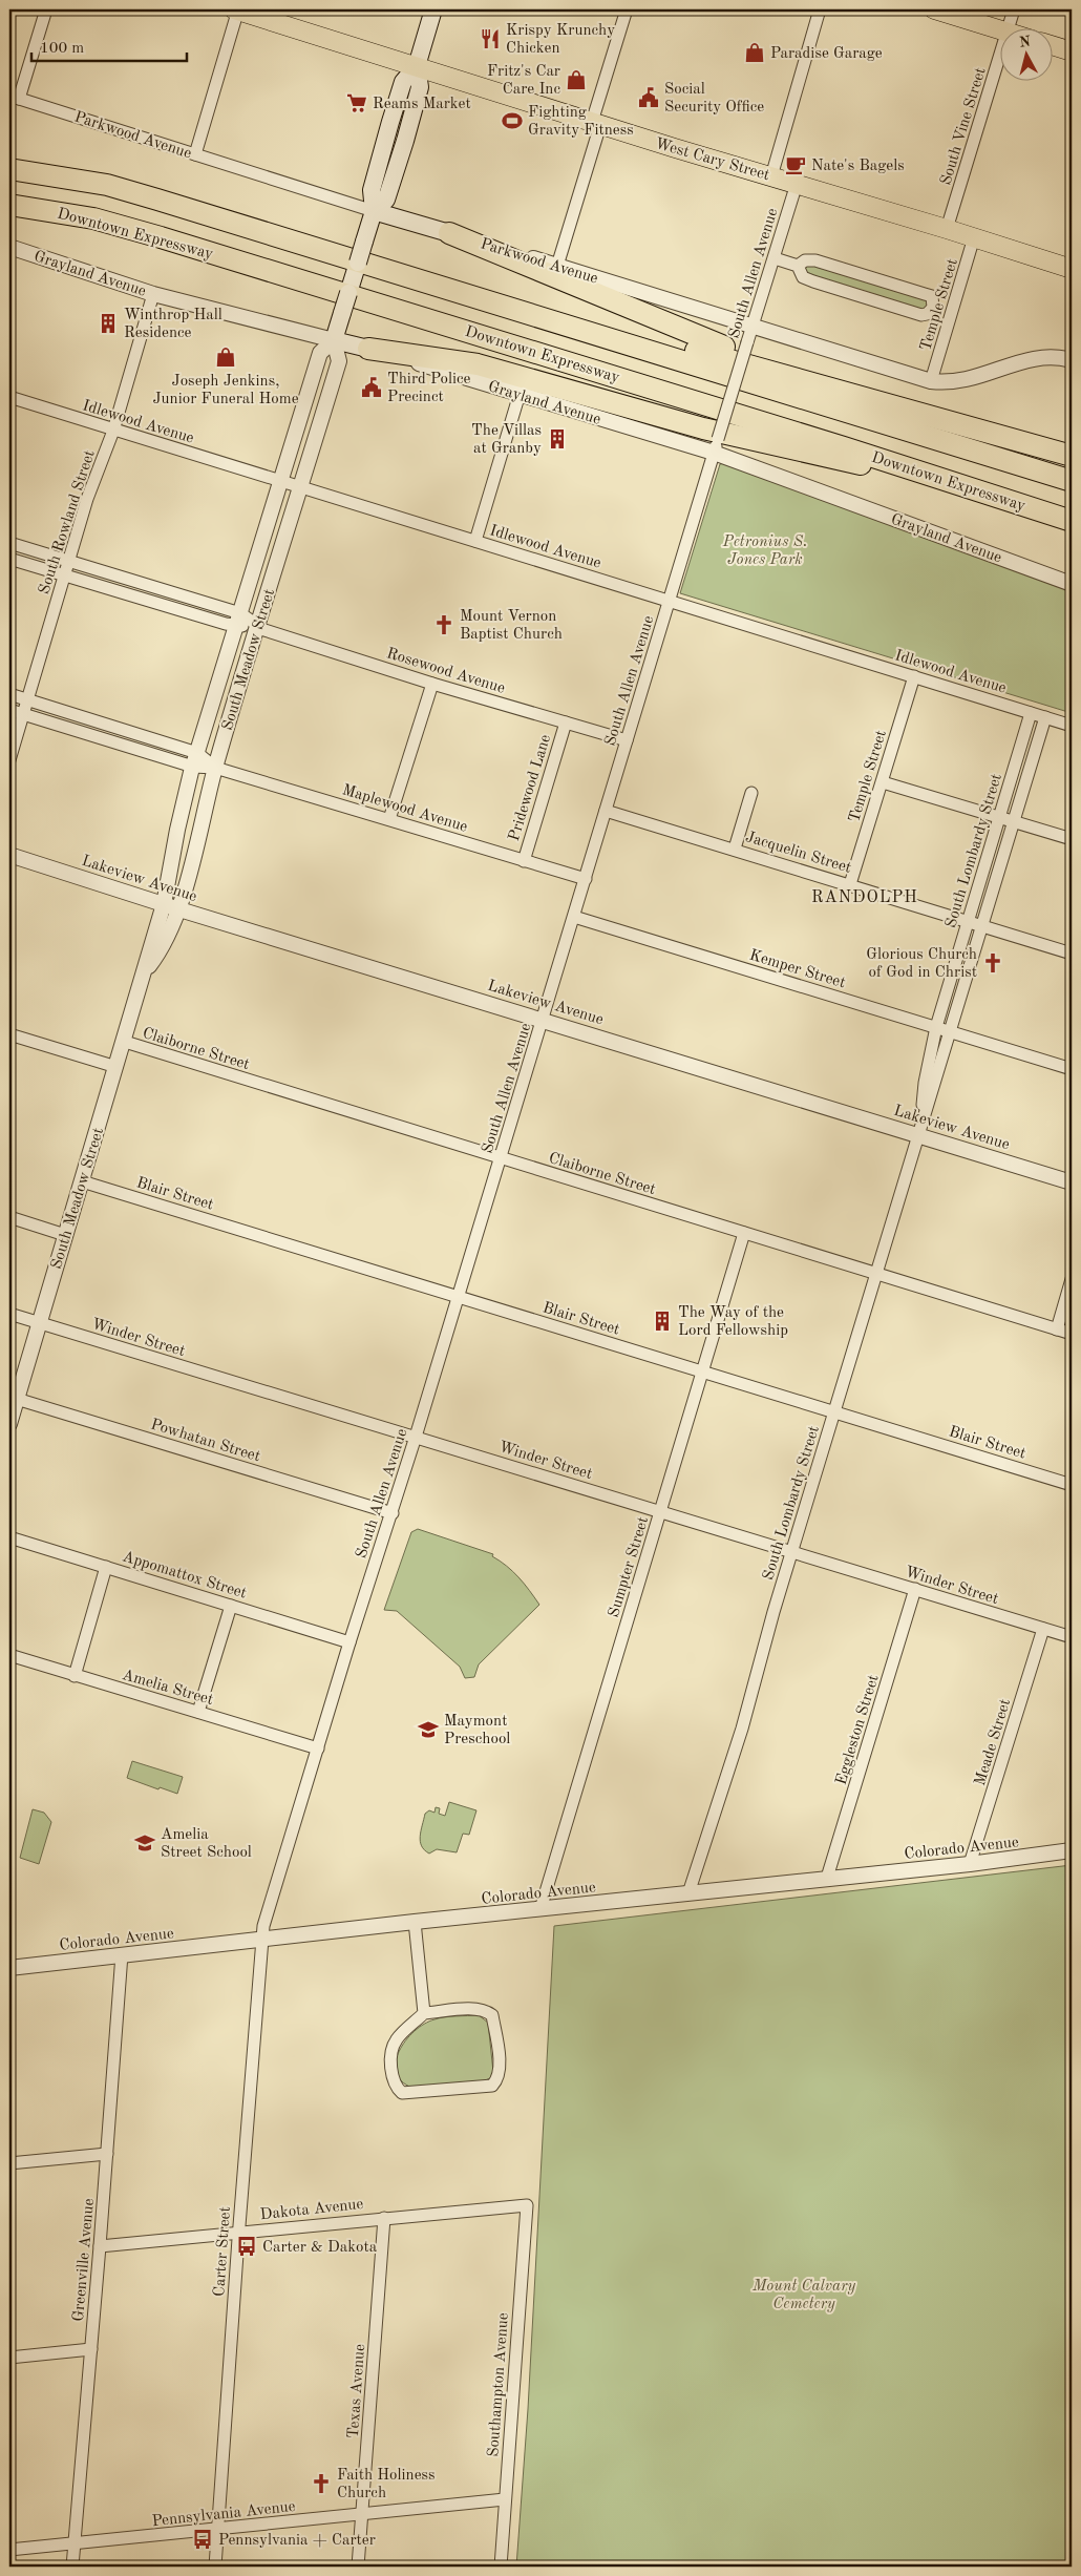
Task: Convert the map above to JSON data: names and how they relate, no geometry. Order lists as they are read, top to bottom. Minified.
{"streets":{"highway":["Downtown Expressway"],"main road":["Parkwood Avenue","West Cary Street","Grayland Avenue","South Meadow Street"],"street":["South Vine Street","South Allen Avenue","Temple Street","Idlewood Avenue","South Rowland Street","Rosewood Avenue","Pridewood Lane","Maplewood Avenue","South Lombardy Street","Jacquelin Street","Lakeview Avenue","Kemper Street","Claiborne Street","Blair Street","Winder Street","Powhatan Street","Sumpter Street","Appomattox Street","Amelia Street","Eggleston Street","Meade Street","Colorado Avenue","Dakota Avenue","Carter Street","Greenville Avenue","Southampton Avenue","Texas Avenue","Pennsylvania Avenue"]},"crossings":[["South Vine Street","West Cary Street"],["Parkwood Avenue","South Allen Avenue"],["Parkwood Avenue","Temple Street"],["Parkwood Avenue","South Meadow Street"],["West Cary Street","South Allen Avenue"],["West Cary Street","Temple Street"],["West Cary Street","South Meadow Street"],["Grayland Avenue","South Allen Avenue"],["Grayland Avenue","South Rowland Street"],["Grayland Avenue","South Meadow Street"],["South Allen Avenue","Idlewood Avenue"],["South Allen Avenue","Rosewood Avenue"],["South Allen Avenue","Maplewood Avenue"],["South Allen Avenue","Jacquelin Street"],["South Allen Avenue","Lakeview Avenue"],["South Allen Avenue","Kemper Street"],["South Allen Avenue","Claiborne Street"],["South Allen Avenue","Blair Street"],["South Allen Avenue","Winder Street"],["South Allen Avenue","Powhatan Street"],["South Allen Avenue","Appomattox Street"],["South Allen Avenue","Amelia Street"],["South Allen Avenue","Colorado Avenue"],["South Allen Avenue","Carter Street"],["Temple Street","Idlewood Avenue"],["Temple Street","Jacquelin Street"],["Idlewood Avenue","South Rowland Street"],["Idlewood Avenue","South Meadow Street"],["Idlewood Avenue","South Lombardy Street"],["South Rowland Street","Rosewood Avenue"],["South Rowland Street","Maplewood Avenue"],["South Meadow Street","Rosewood Avenue"],["South Meadow Street","Maplewood Avenue"],["South Meadow Street","Lakeview Avenue"],["South Meadow Street","Claiborne Street"],["South Meadow Street","Blair Street"],["South Meadow Street","Winder Street"],["South Meadow Street","Powhatan Street"],["Rosewood Avenue","Pridewood Lane"],["Pridewood Lane","Maplewood Avenue"],["South Lombardy Street","Jacquelin Street"],["South Lombardy Street","Lakeview Avenue"],["South Lombardy Street","Kemper Street"],["South Lombardy Street","Claiborne Street"],["South Lombardy Street","Blair Street"],["South Lombardy Street","Winder Street"],["South Lombardy Street","Colorado Avenue"],["Claiborne Street","Sumpter Street"],["Blair Street","Sumpter Street"],["Winder Street","Sumpter Street"],["Winder Street","Eggleston Street"],["Winder Street","Meade Street"],["Sumpter Street","Colorado Avenue"],["Eggleston Street","Colorado Avenue"],["Meade Street","Colorado Avenue"],["Colorado Avenue","Carter Street"],["Colorado Avenue","Greenville Avenue"],["Dakota Avenue","Carter Street"],["Dakota Avenue","Greenville Avenue"],["Dakota Avenue","Southampton Avenue"],["Dakota Avenue","Texas Avenue"],["Carter Street","Pennsylvania Avenue"],["Greenville Avenue","Pennsylvania Avenue"],["Southampton Avenue","Pennsylvania Avenue"],["Texas Avenue","Pennsylvania Avenue"]],"districts":["RANDOLPH"],"parks":["Petronius S. Jones Park","Mount Calvary Cemetery"],"places":{"restaurant":["Krispy Krunchy Chicken"],"shop":["Paradise Garage","Fritz's Car Care Inc","Joseph Jenkins, Junior Funeral Home"],"public building":["Social Security Office","Third Police Precinct"],"supermarket":["Reams Market"],"sports":["Fighting Gravity Fitness"],"cafe":["Nate's Bagels"],"building":["Winthrop Hall Residence","The Villas at Granby","The Way of the Lord Fellowship"],"church":["Mount Vernon Baptist Church","Glorious Church of God in Christ","Faith Holiness Church"],"school or university":["Maymont Preschool","Amelia Street School"],"bus stop":["Carter & Dakota","Pennsylvania + Carter"]},"scale_bar":"100 m","north":"top"}
